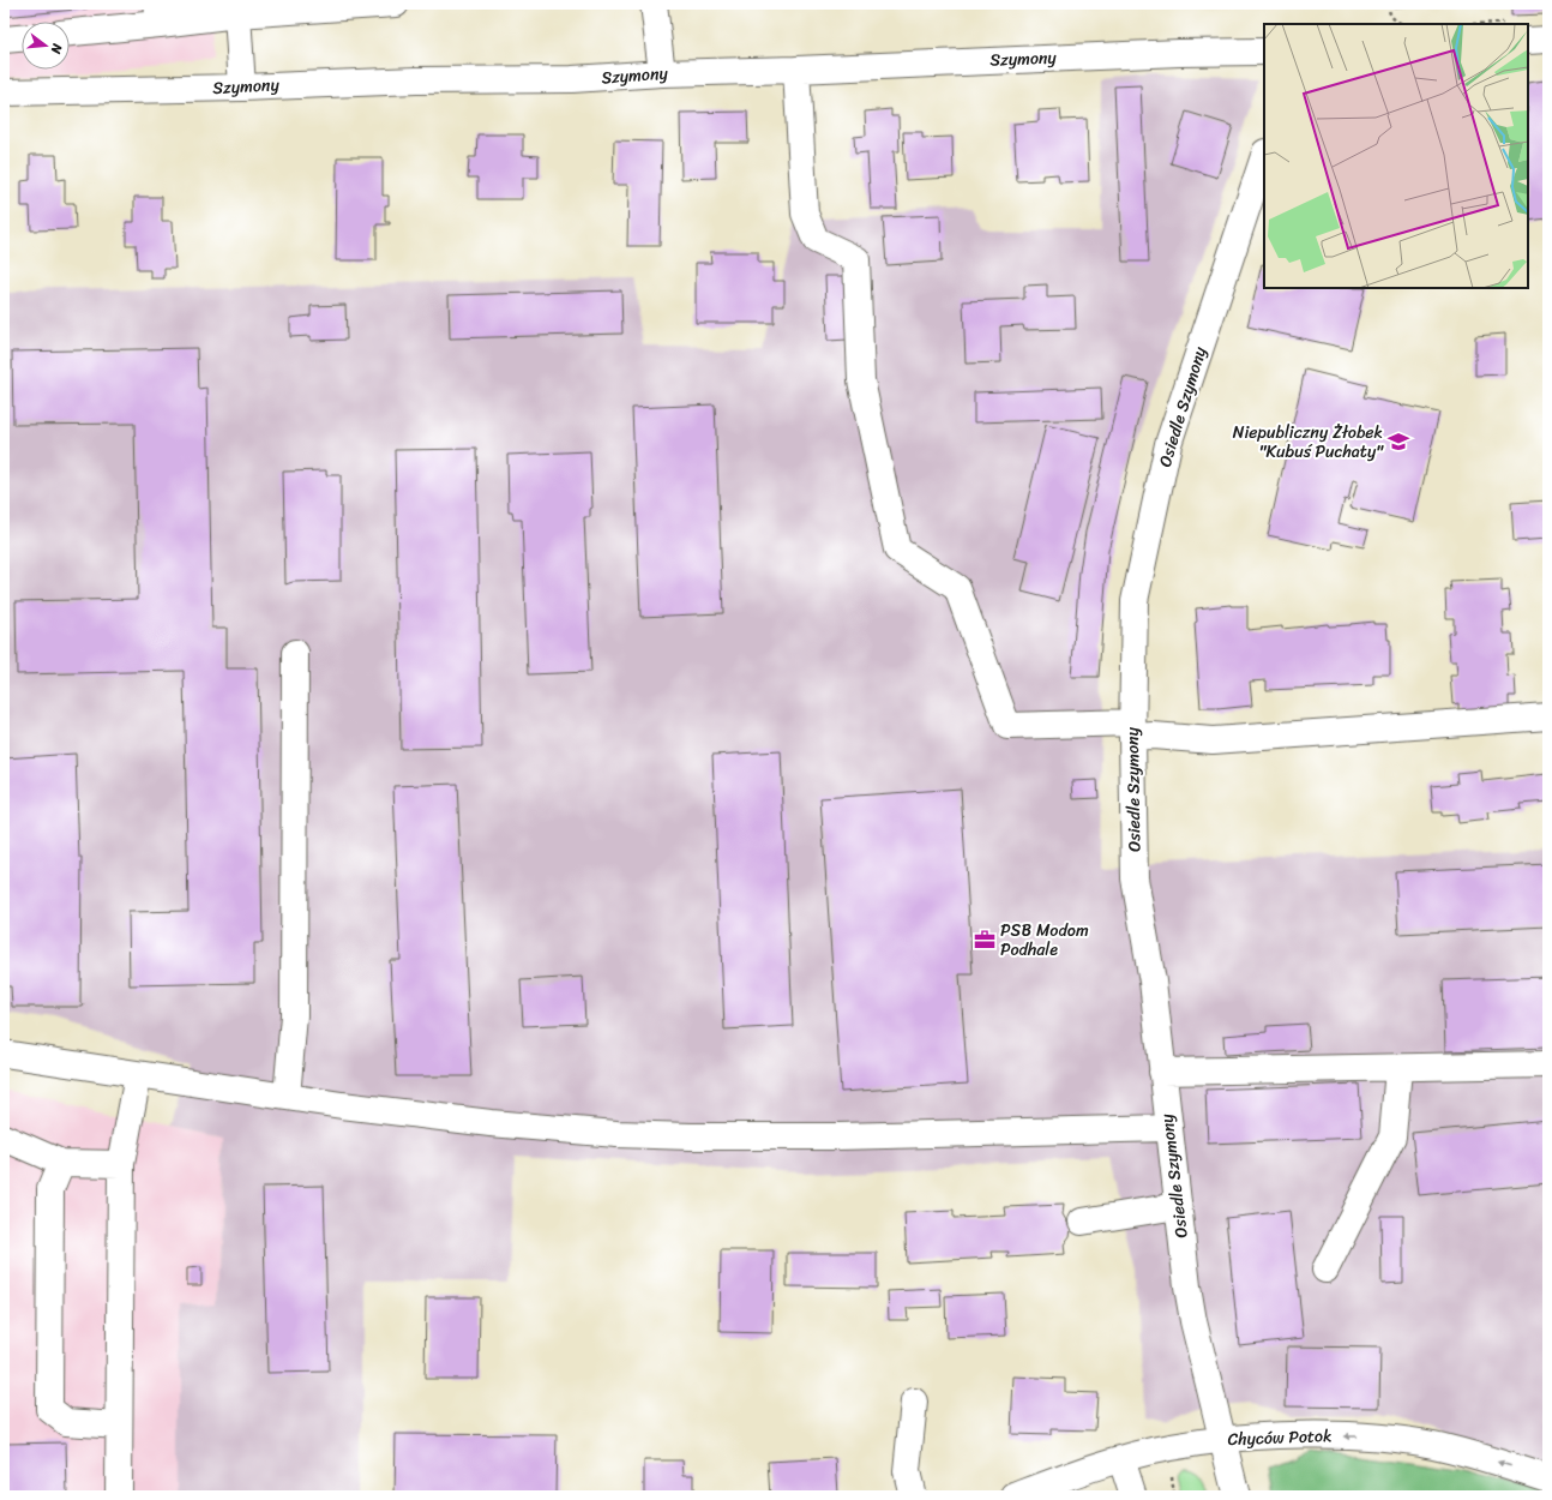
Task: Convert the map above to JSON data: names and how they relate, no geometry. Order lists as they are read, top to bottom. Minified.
{"streets":{"street":["Szymony","Osiedle Szymony","Chyców Potok"]},"crossings":[["Osiedle Szymony","Chyców Potok"]],"one_way":["Chyców Potok"],"places":{"school or university":["Niepubliczny Żłobek \"Kubuś Puchaty\""],"office":["PSB Modom Podhale"]},"north":"right"}
